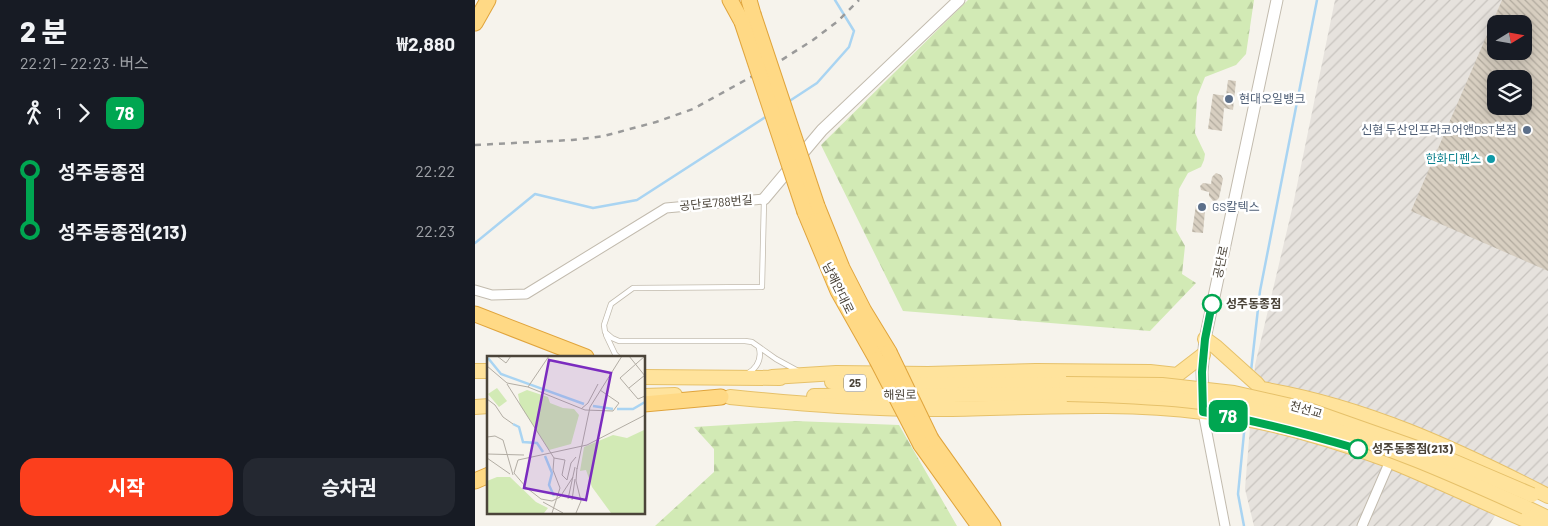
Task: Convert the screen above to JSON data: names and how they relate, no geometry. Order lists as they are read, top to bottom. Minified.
{"streets":{"highway":["남해안대로"],"main road":["25","해원로","천선교"],"street":["공단로788번길","공단로"]},"crossings":[["25","천선교"],["해원로","천선교"]],"places":["현대오일뱅크","신협 두산인프라코어앤DST본점","한화디펜스","GS칼텍스","성주동종점","성주동종점(213)"],"lines":["bus line 78"],"north":"right","page":{"heading":["2 분","22:21 – 22:23 · 버스","₩2,880"],"on_map":"78","legs":["1","78"],"list":[{"name":"성주동종점","value":"22:22"},{"name":"성주동종점(213)","value":"22:23"}],"buttons":["시작","승차권"]}}
